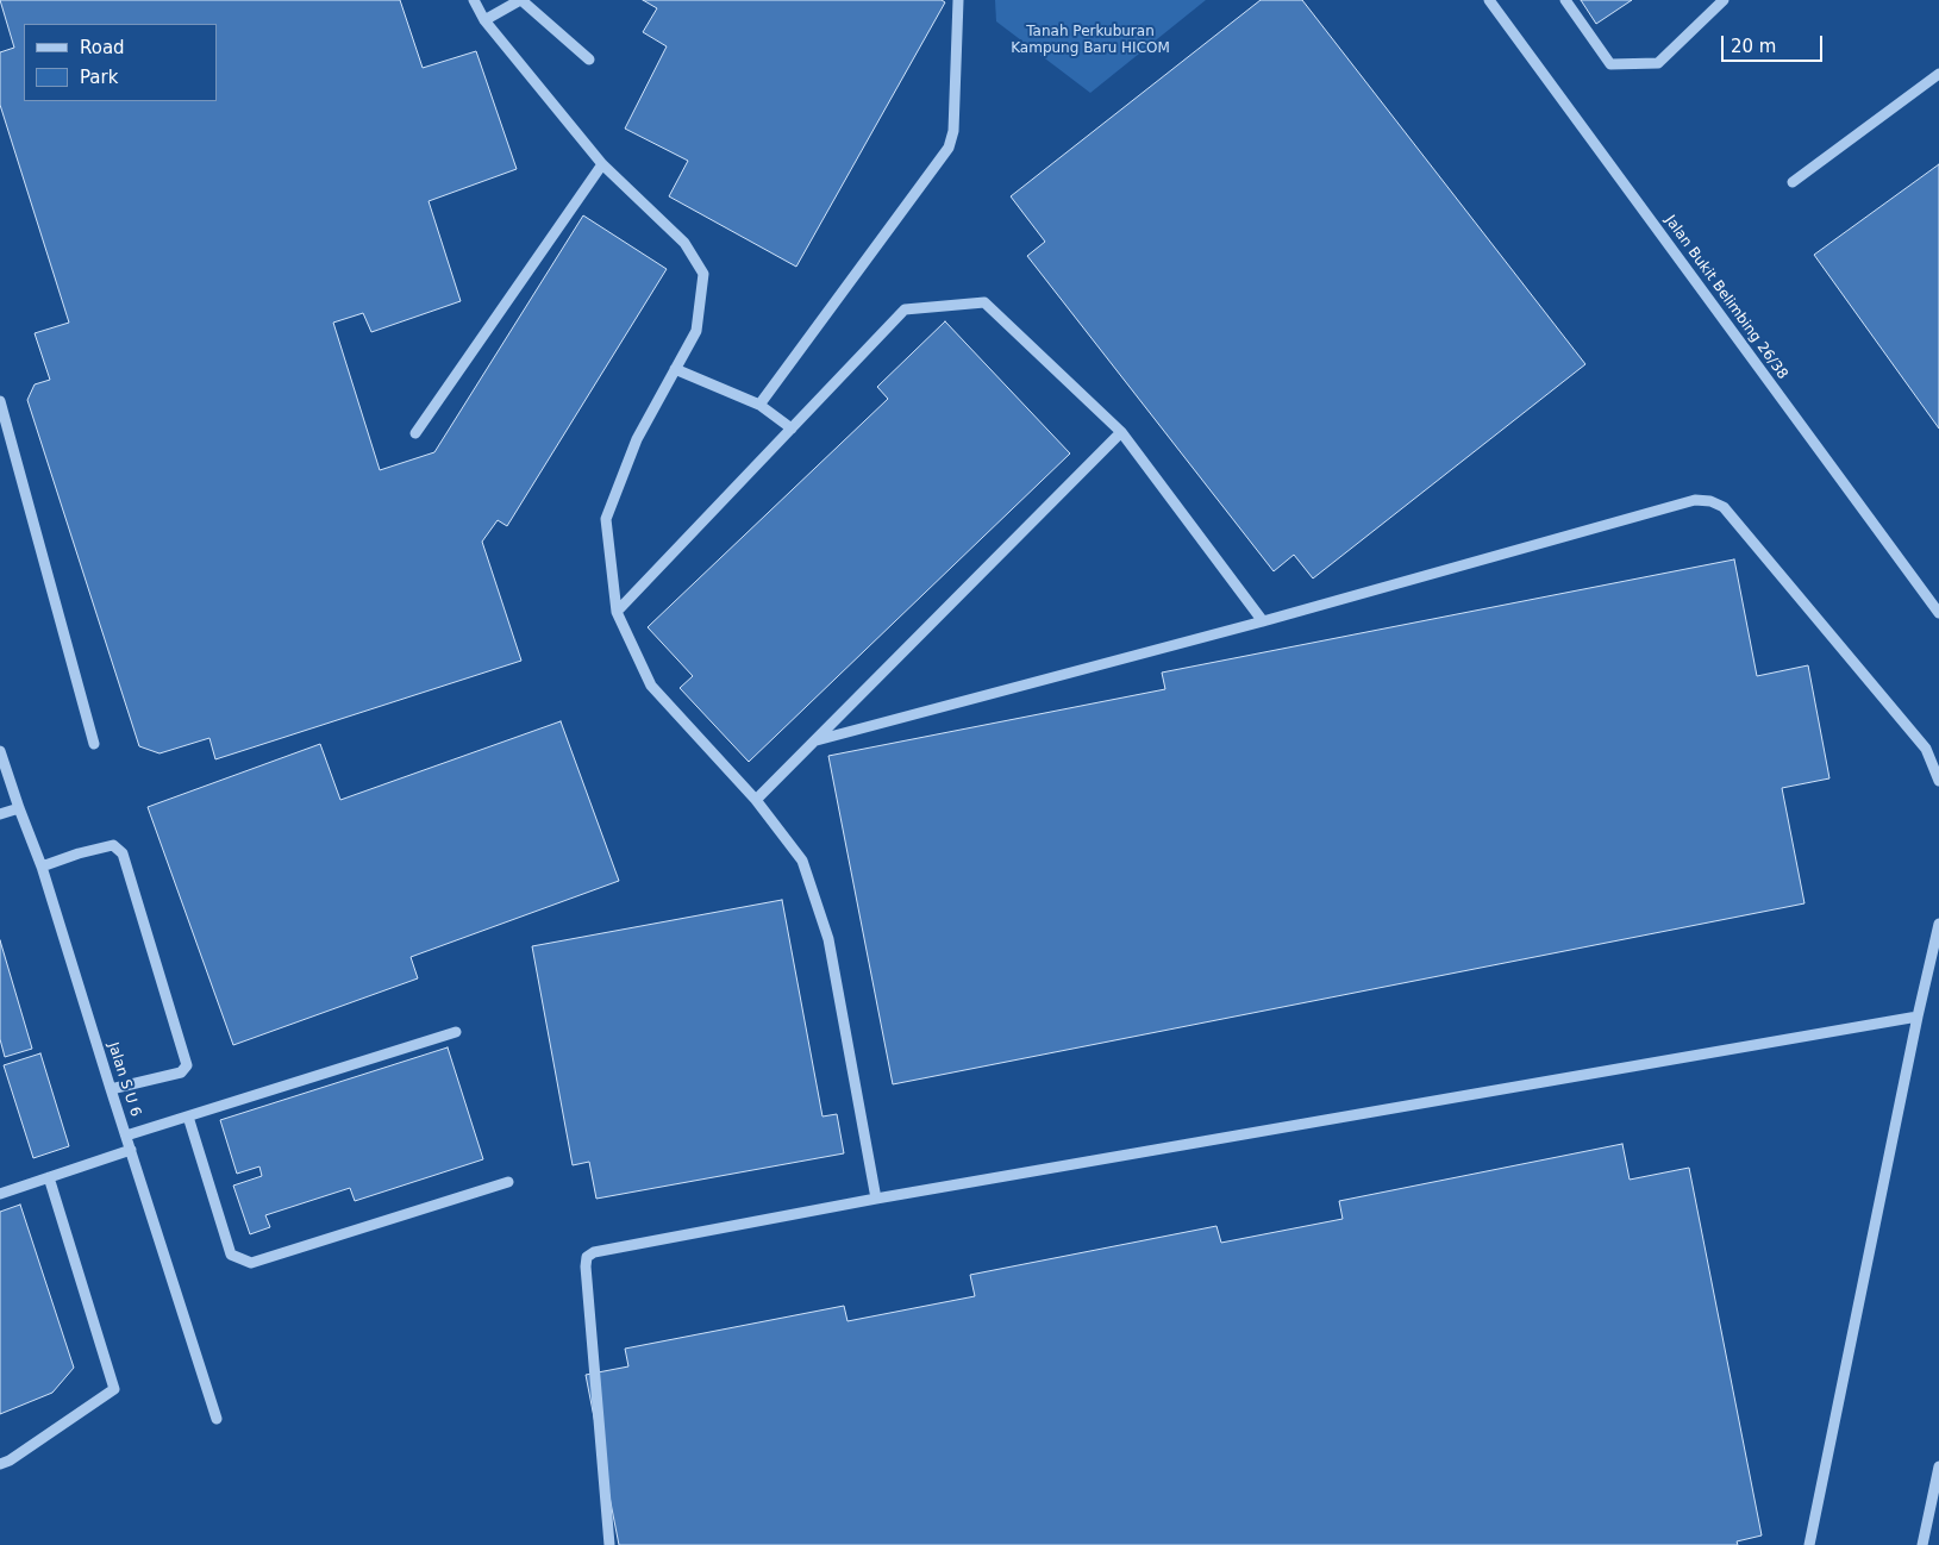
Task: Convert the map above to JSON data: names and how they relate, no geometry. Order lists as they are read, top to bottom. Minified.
{"streets":{"street":["Jalan Bukit Belimbing 26/38","Jalan S U 6"]},"parks":["Tanah Perkuburan Kampung Baru HICOM"],"legend":["Road","Park"],"scale_bar":"20 m"}
